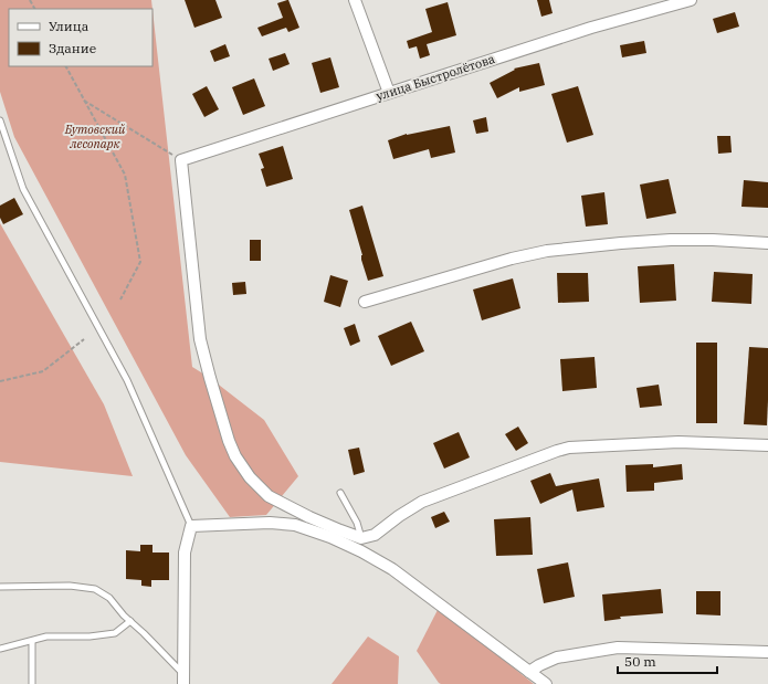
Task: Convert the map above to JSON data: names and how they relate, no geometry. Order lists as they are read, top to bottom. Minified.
{"streets":{"street":["улица Быстролётова"]},"parks":["Бутовский лесопарк"],"legend":["Улица","Здание"],"scale_bar":"50 m"}
